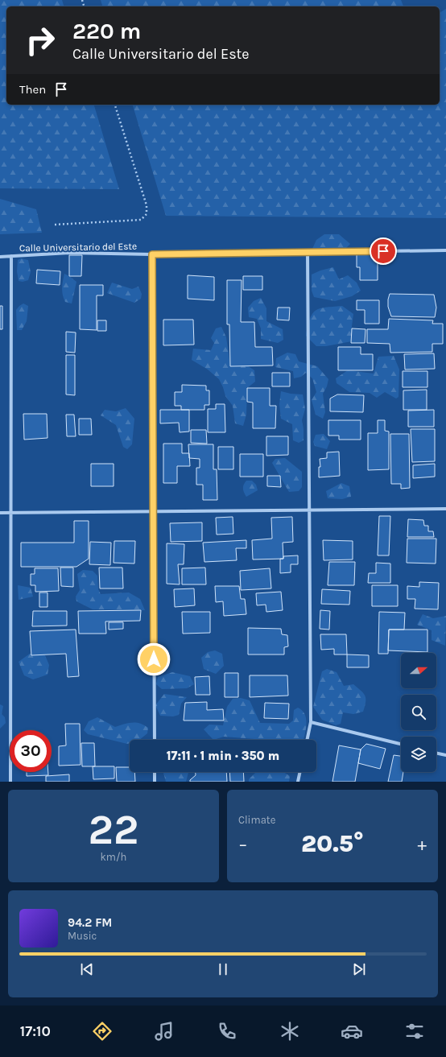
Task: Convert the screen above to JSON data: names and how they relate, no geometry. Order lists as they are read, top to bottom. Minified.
{"streets":{"street":["Calle Universitario del Este"]},"north":"right","page":{"turn":["220 m","Calle Universitario del Este"],"then":"Then","limit":"30","trip":"17:11 · 1 min · 350 m","tile":[["22","km/h"],"Climate"],"heat":["−","20.5°","+"],"song":["94.2 FM","Music"],"tabs":"17:10"}}
